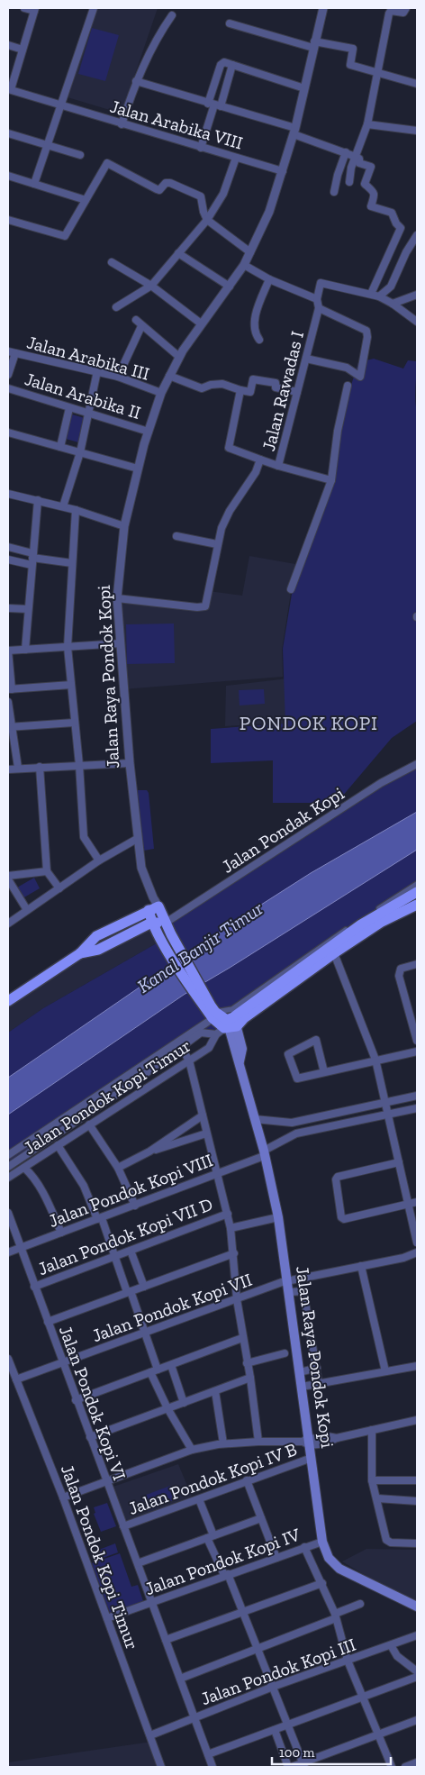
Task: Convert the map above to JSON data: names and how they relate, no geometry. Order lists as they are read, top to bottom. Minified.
{"streets":{"main road":["Jalan Raya Pondok Kopi"],"street":["Jalan Arabika VIII","Jalan Arabika III","Jalan Rawadas I","Jalan Arabika II","Jalan Pondak Kopi","Jalan Pondok Kopi Timur","Jalan Pondok Kopi VIII","Jalan Pondok Kopi VII D","Jalan Pondok Kopi VII","Jalan Pondok Kopi VI","Jalan Pondok Kopi IV B","Jalan Pondok Kopi IV","Jalan Pondok Kopi III"]},"crossings":[["Jalan Arabika VIII","Jalan Raya Pondok Kopi"],["Jalan Arabika III","Jalan Raya Pondok Kopi"],["Jalan Rawadas I","Jalan Raya Pondok Kopi"],["Jalan Arabika II","Jalan Raya Pondok Kopi"],["Jalan Raya Pondok Kopi","Jalan Pondak Kopi"],["Jalan Raya Pondok Kopi","Jalan Pondok Kopi Timur"],["Jalan Raya Pondok Kopi","Jalan Pondok Kopi VIII"],["Jalan Raya Pondok Kopi","Jalan Pondok Kopi VII"],["Jalan Raya Pondok Kopi","Jalan Pondok Kopi IV B"],["Jalan Raya Pondok Kopi","Jalan Pondok Kopi IV"],["Jalan Pondok Kopi Timur","Jalan Pondok Kopi VII"],["Jalan Pondok Kopi Timur","Jalan Pondok Kopi IV"],["Jalan Pondok Kopi Timur","Jalan Pondok Kopi III"],["Jalan Pondok Kopi VIII","Jalan Pondok Kopi VI"],["Jalan Pondok Kopi VII D","Jalan Pondok Kopi VI"],["Jalan Pondok Kopi VII","Jalan Pondok Kopi VI"],["Jalan Pondok Kopi VI","Jalan Pondok Kopi IV B"],["Jalan Pondok Kopi VI","Jalan Pondok Kopi IV"],["Jalan Pondok Kopi VI","Jalan Pondok Kopi III"]],"districts":["PONDOK KOPI"],"water":["Kanal Banjir Timur"],"scale_bar":"100 m"}
